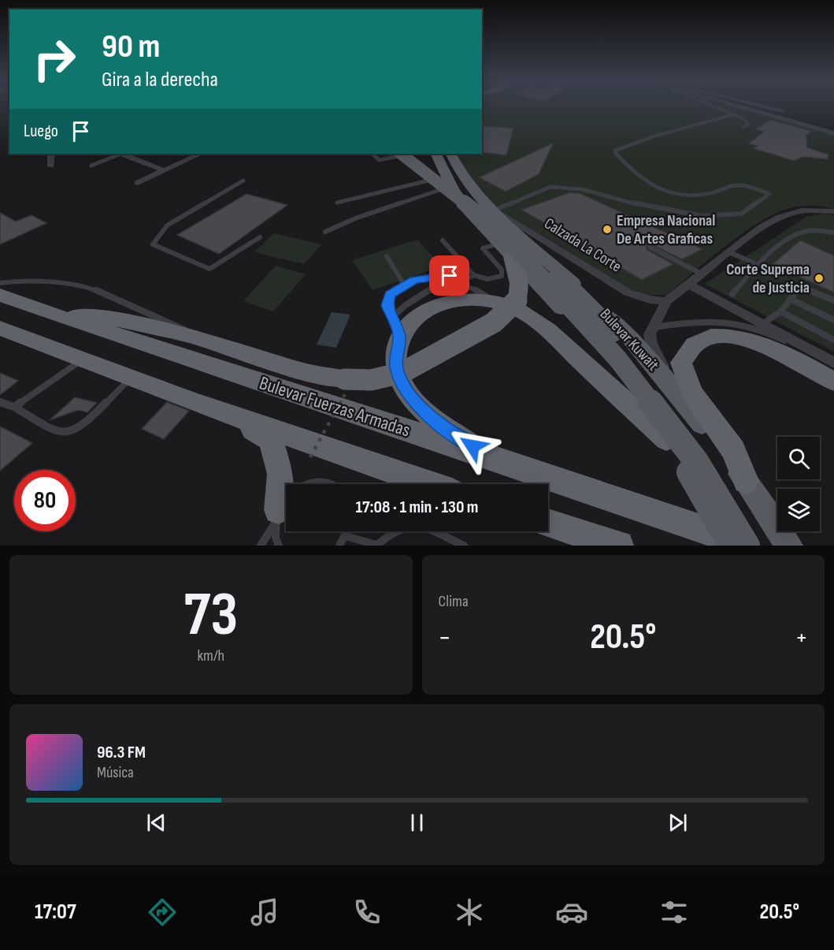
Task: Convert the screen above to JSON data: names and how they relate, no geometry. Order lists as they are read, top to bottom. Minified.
{"streets":{"highway":["Bulevar Fuerzas Armadas"],"main road":["Bulevar Kuwait"],"street":["Calzada La Corte"]},"crossings":[["Calzada La Corte","Bulevar Kuwait"]],"places":["Empresa Nacional De Artes Graficas","Corte Suprema de Justicia"],"page":{"turn":["90 m","Gira a la derecha"],"then":"Luego","limit":"80","trip":"17:08 · 1 min · 130 m","tile":[["73","km/h"],"Clima"],"heat":["−","20.5°","+"],"song":["96.3 FM","Música"],"tabs":["17:07","20.5°"]}}
